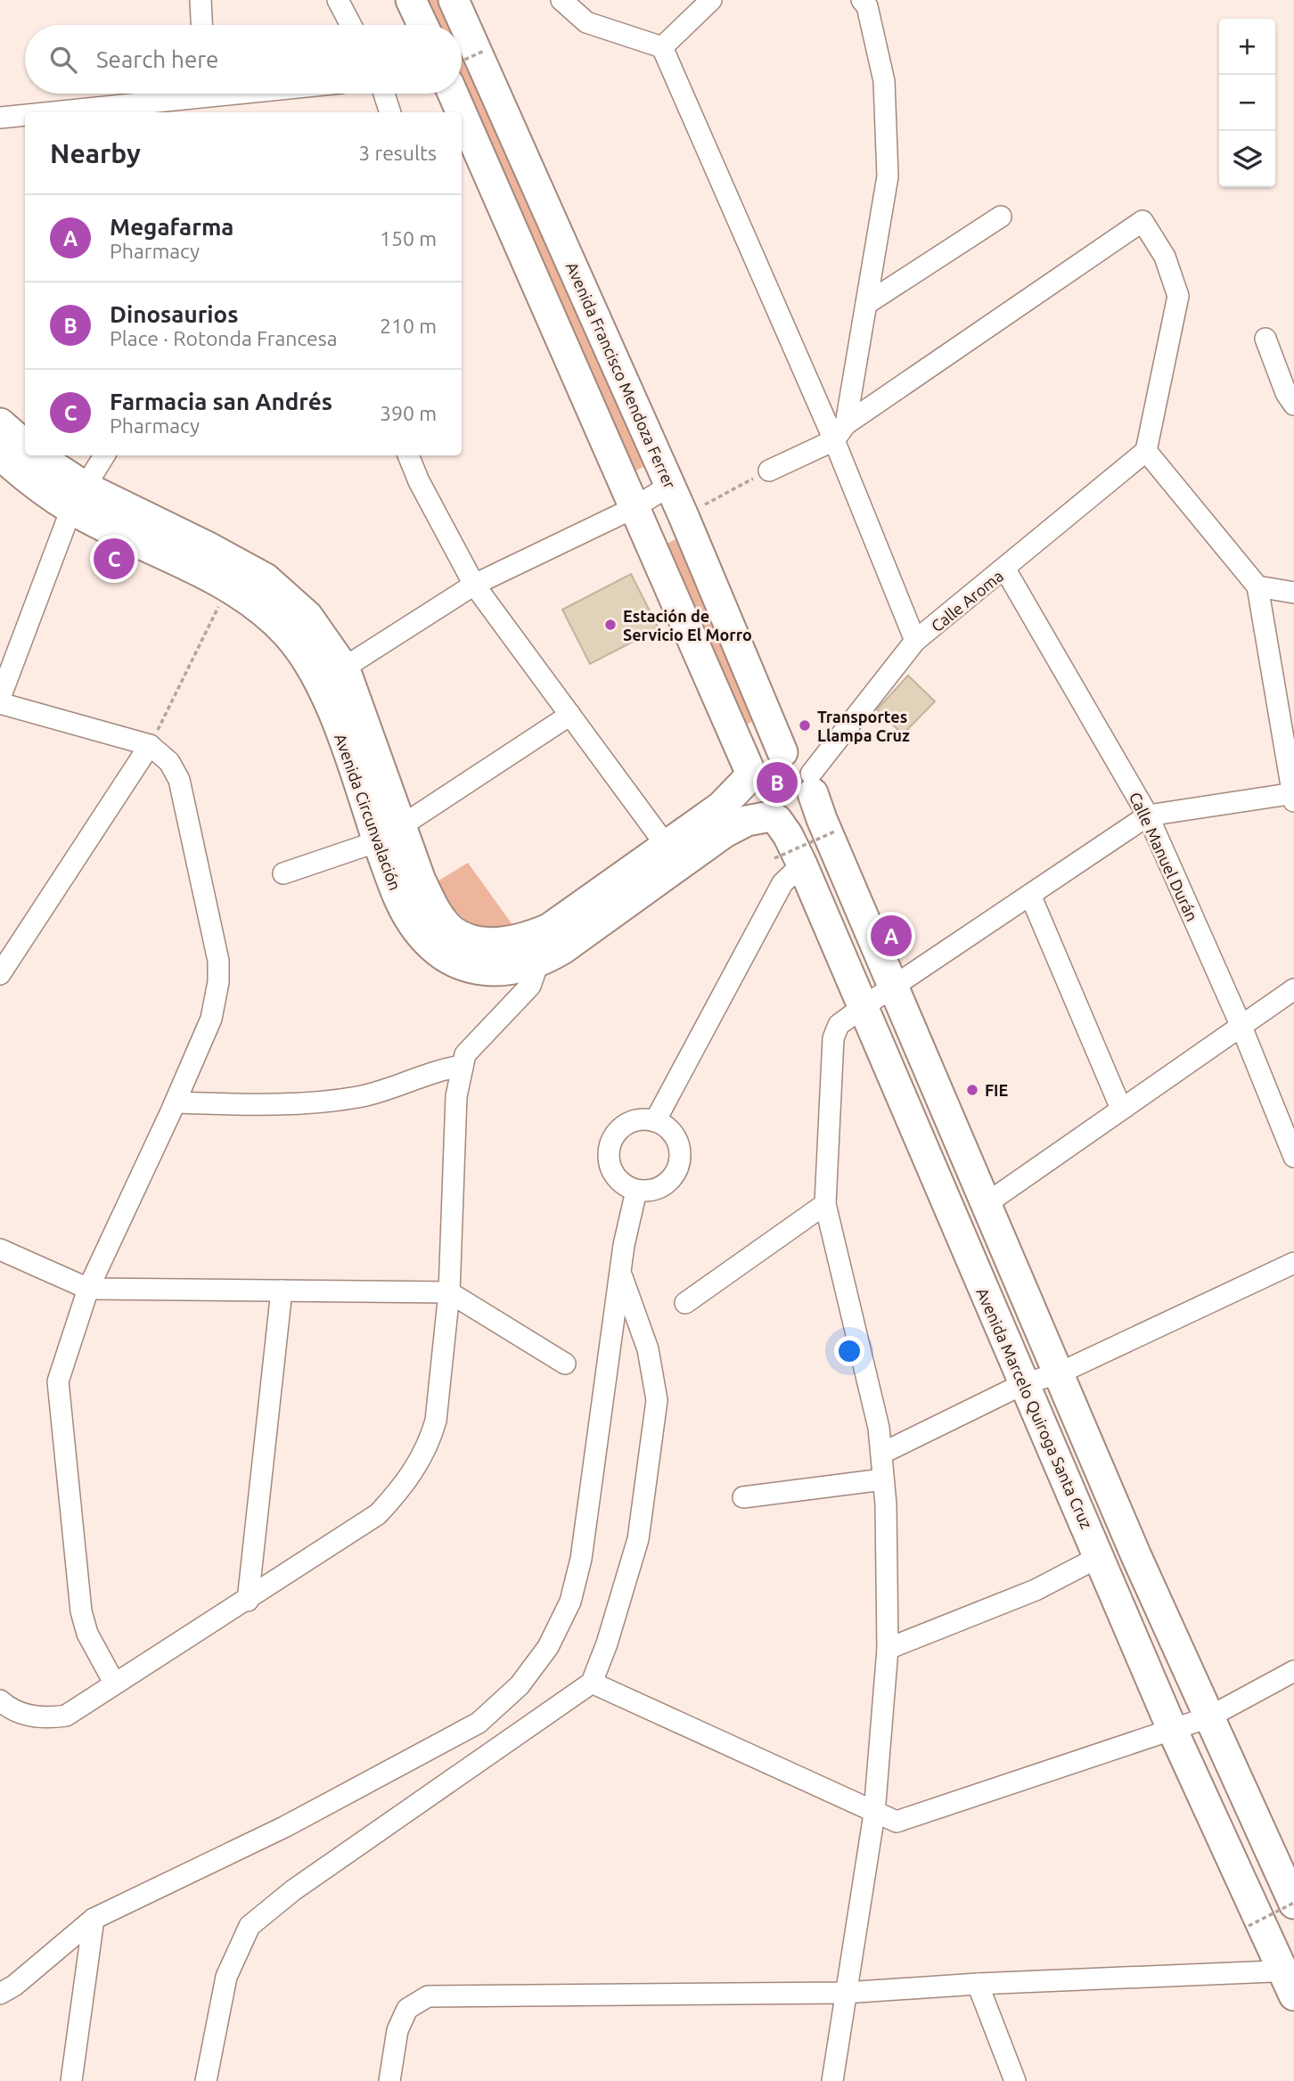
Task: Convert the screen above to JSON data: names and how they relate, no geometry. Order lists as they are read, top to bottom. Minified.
{"streets":{"highway":["Avenida Francisco Mendoza Ferrer","Avenida Circunvalación","Avenida Marcelo Quiroga Santa Cruz"],"street":["Calle Aroma","Calle Manuel Durán"]},"crossings":[["Avenida Francisco Mendoza Ferrer","Calle Aroma"],["Avenida Francisco Mendoza Ferrer","Avenida Circunvalación"],["Avenida Francisco Mendoza Ferrer","Avenida Marcelo Quiroga Santa Cruz"],["Calle Aroma","Avenida Circunvalación"],["Calle Aroma","Calle Manuel Durán"],["Calle Aroma","Avenida Marcelo Quiroga Santa Cruz"],["Avenida Circunvalación","Avenida Marcelo Quiroga Santa Cruz"]],"places":["Estación de Servicio El Morro","Transportes Llampa Cruz","FIE"],"page":{"map_buttons":["+","−"],"search":"Search here","heading":["Nearby","3 results"],"list":[{"mark":"A","name":"Megafarma","note":"Pharmacy","value":"150 m"},{"mark":"B","name":"Dinosaurios","note":"Place · Rotonda Francesa","value":"210 m"},{"mark":"C","name":"Farmacia san Andrés","note":"Pharmacy","value":"390 m"}],"pins":["C","B","A"]}}
